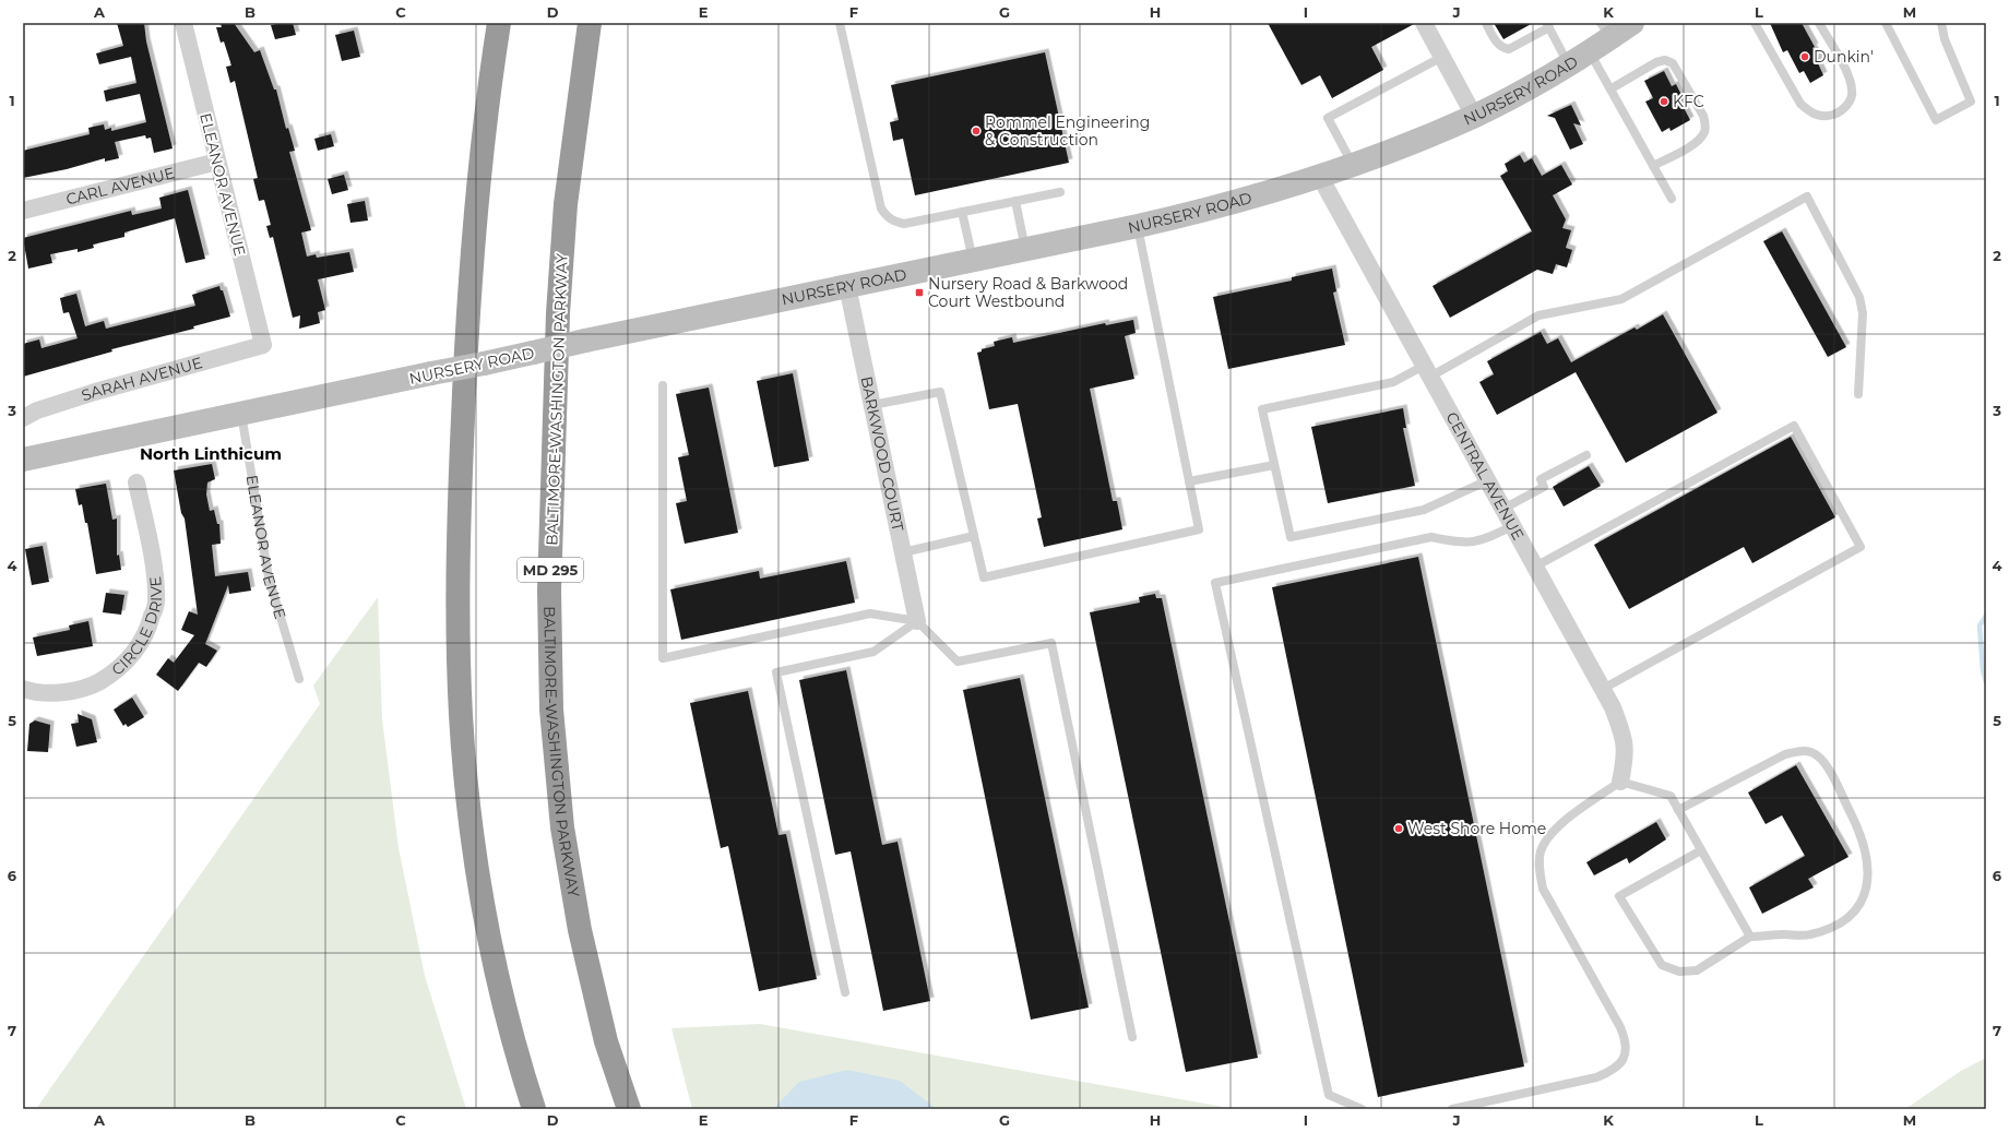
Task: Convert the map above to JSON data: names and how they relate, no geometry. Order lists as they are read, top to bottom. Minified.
{"streets":{"highway":["BALTIMORE-WASHINGTON PARKWAY","MD 295"],"main road":["NURSERY ROAD"],"street":["ELEANOR AVENUE","CARL AVENUE","SARAH AVENUE","BARKWOOD COURT","CENTRAL AVENUE","CIRCLE DRIVE"]},"crossings":[["NURSERY ROAD","ELEANOR AVENUE"],["NURSERY ROAD","BARKWOOD COURT"],["NURSERY ROAD","CENTRAL AVENUE"],["ELEANOR AVENUE","CARL AVENUE"],["ELEANOR AVENUE","SARAH AVENUE"]],"districts":["North Linthicum"],"places":{"other":["Dunkin'","KFC","Rommel Engineering & Construction","West Shore Home"],"transit":["Nursery Road & Barkwood Court Westbound"]},"grid":{"columns":["A","B","C","D","E","F","G","H","I","J","K","L","M"],"rows":["1","2","3","4","5","6","7"]}}
